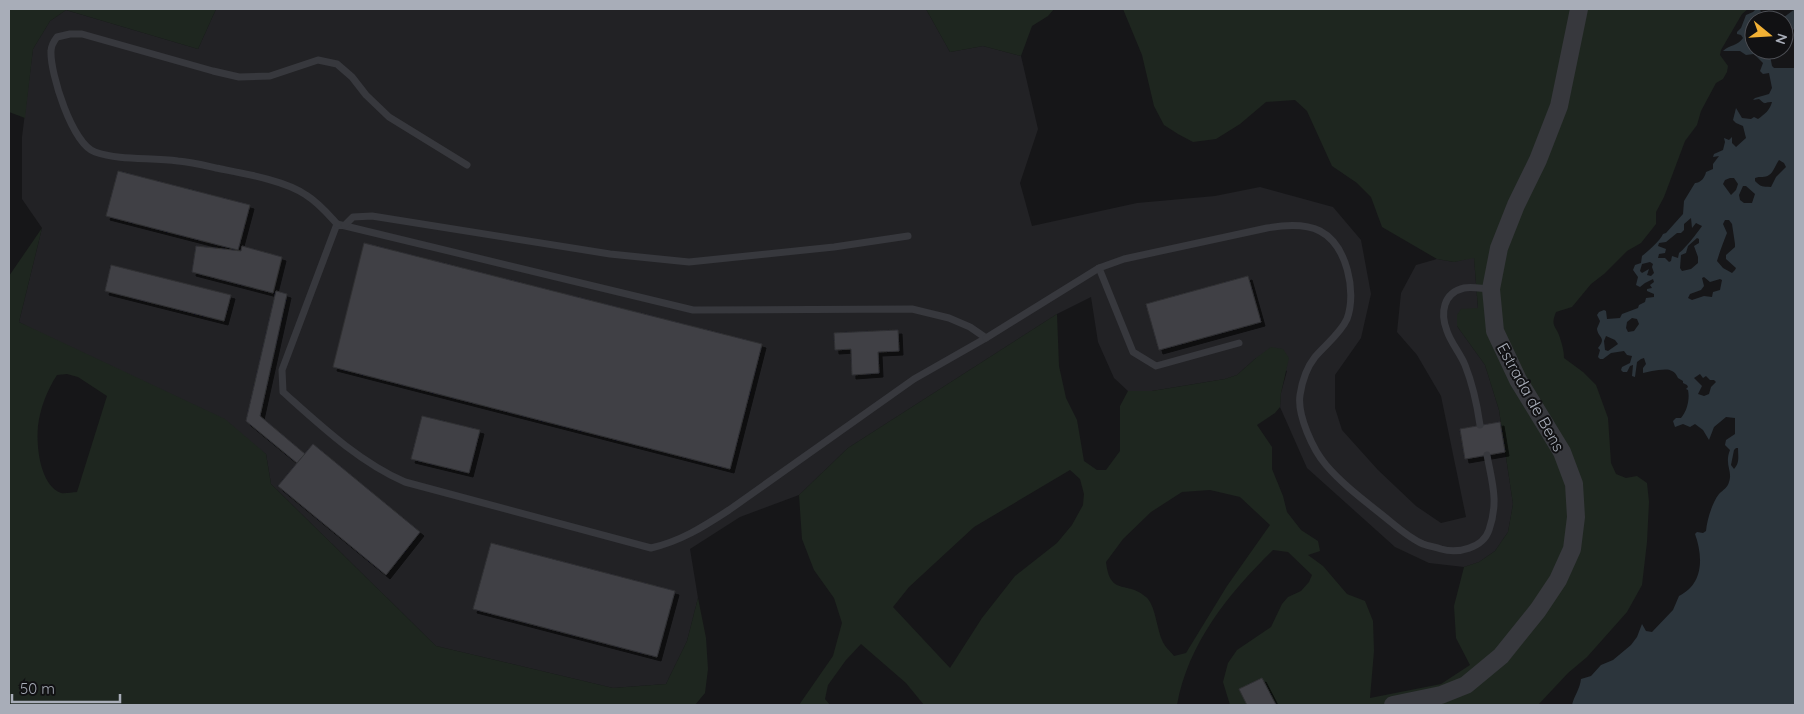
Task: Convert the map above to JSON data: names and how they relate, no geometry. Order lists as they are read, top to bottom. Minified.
{"streets":{"street":["Estrada de Bens"]},"scale_bar":"50 m","north":"right"}
